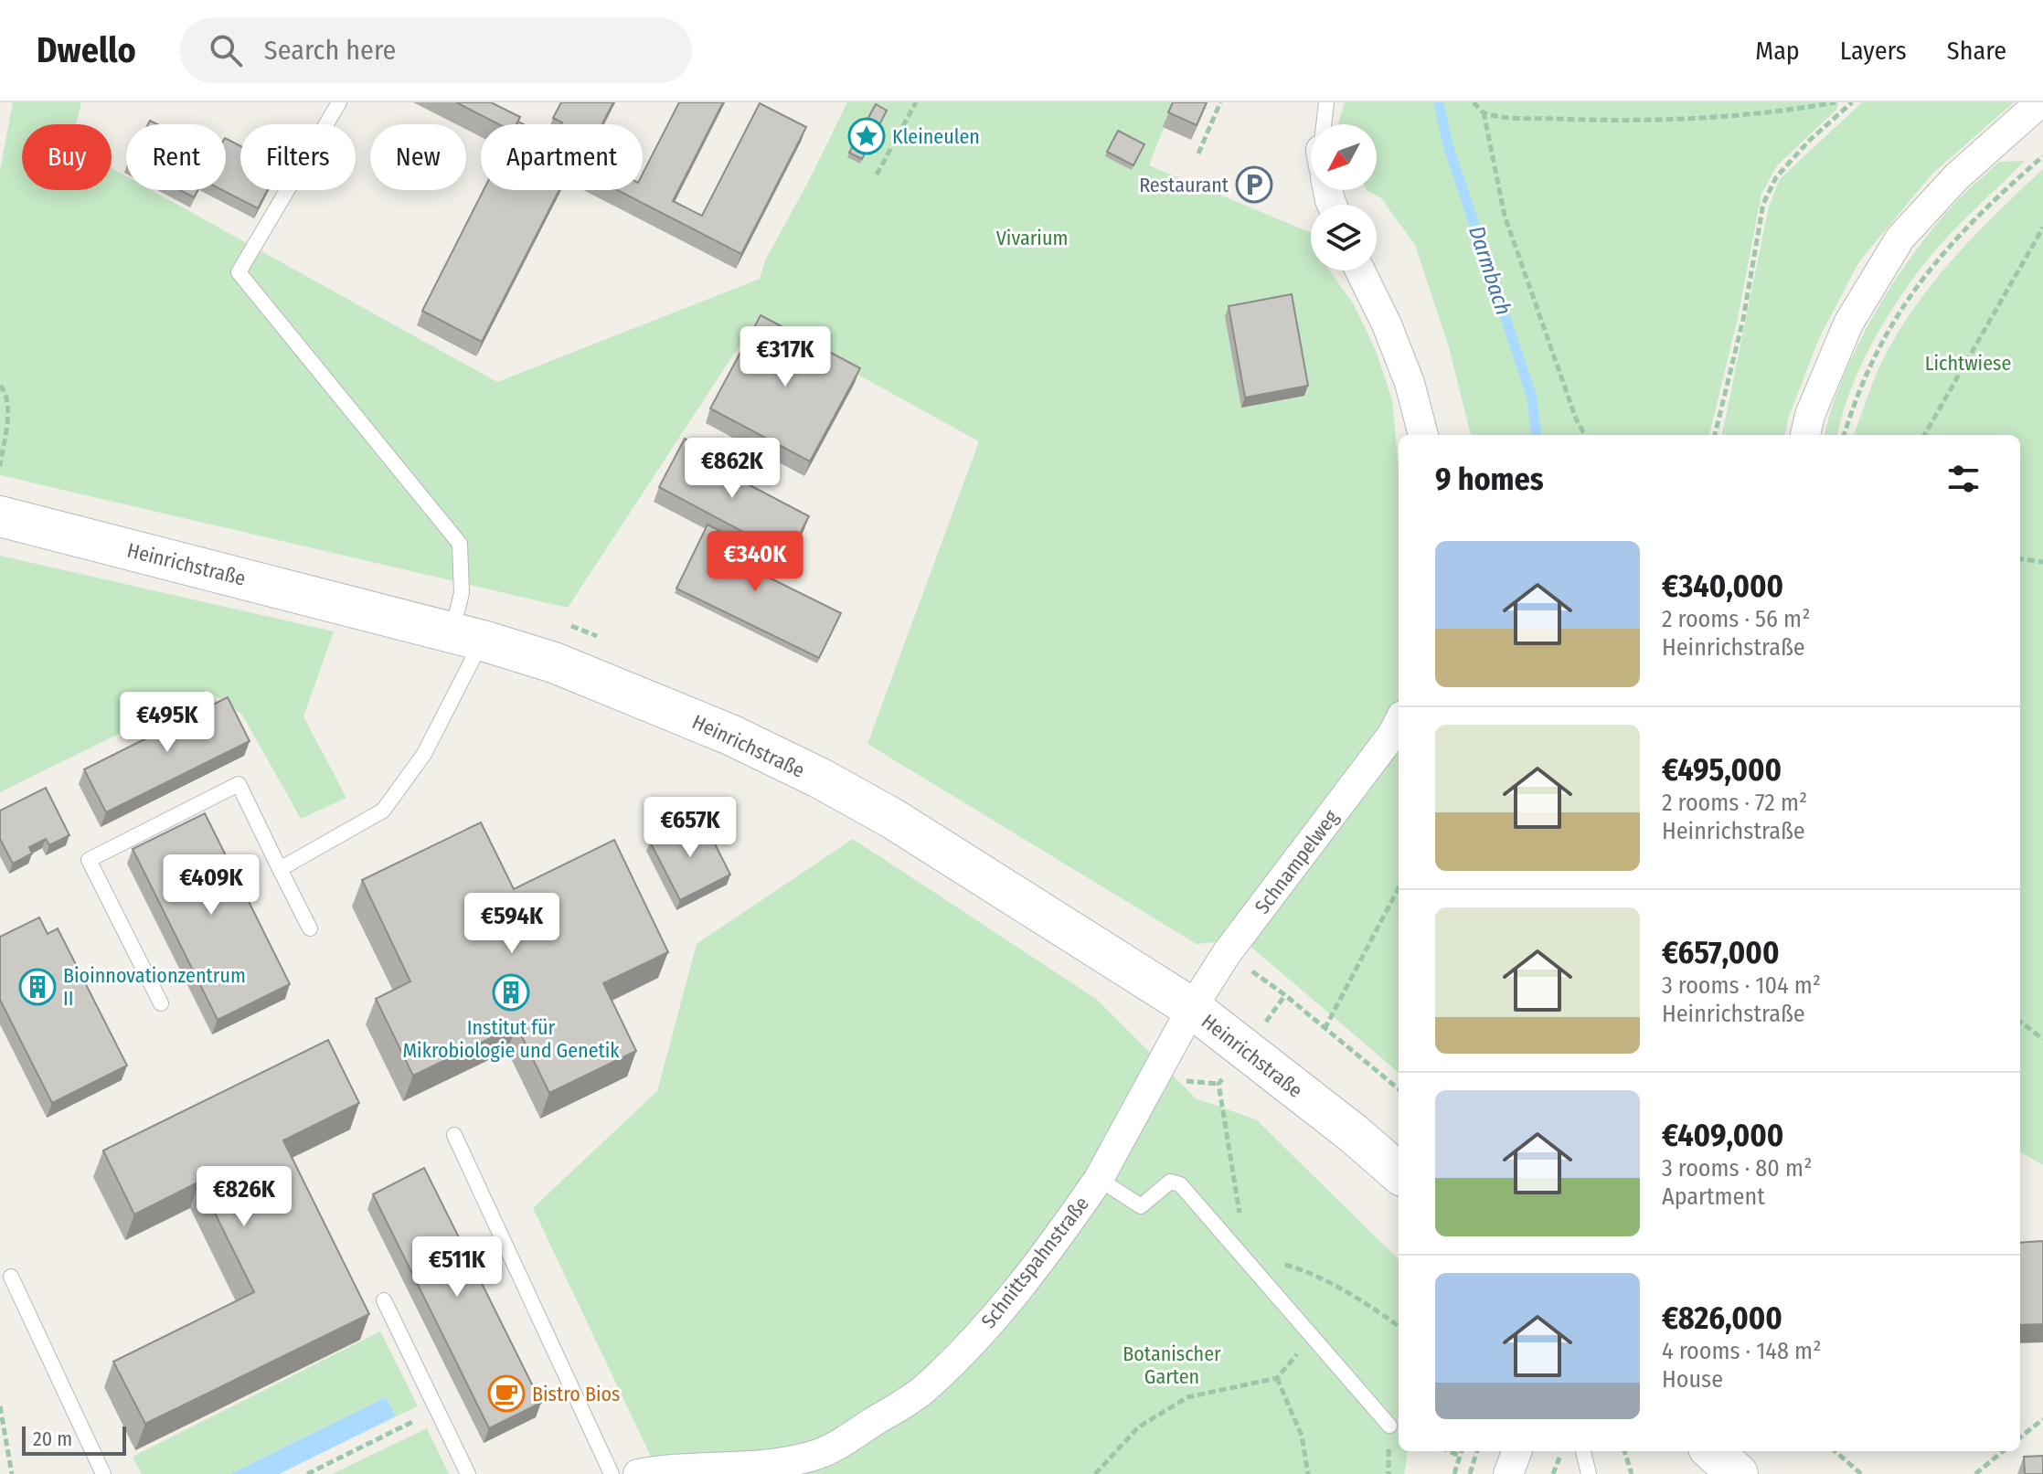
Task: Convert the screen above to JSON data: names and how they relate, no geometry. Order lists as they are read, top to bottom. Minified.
{"streets":{"main road":["Heinrichstraße"],"street":["Schnampelweg","Schnittspahnstraße"]},"crossings":[["Heinrichstraße","Schnampelweg"],["Heinrichstraße","Schnittspahnstraße"],["Schnampelweg","Schnittspahnstraße"]],"water":["Darmbach"],"parks":["Vivarium","Lichtwiese","Botanischer Garten"],"places":{"place":["Kleineulen"],"parking":["Restaurant"],"building":["Bioinnovationzentrum II","Institut für Mikrobiologie und Genetik"],"cafe":["Bistro Bios"]},"scale_bar":"20 m","north":"bottom left","page":{"header":"Dwello","search":"Search here","nav":["Map","Layers","Share"],"chip":["Buy","Rent","Filters","New","Apartment"],"price":["€317K","€862K","€340K","€495K","€657K","€409K","€594K","€826K","€511K"],"heading":"9 homes","list":[{"name":"€340,000","note":"2 rooms · 56 m² · Heinrichstraße"},{"name":"€495,000","note":"2 rooms · 72 m² · Heinrichstraße"},{"name":"€657,000","note":"3 rooms · 104 m² · Heinrichstraße"},{"name":"€409,000","note":"3 rooms · 80 m² · Apartment"},{"name":"€826,000","note":"4 rooms · 148 m² · House"}],"scale":"20 m"}}
